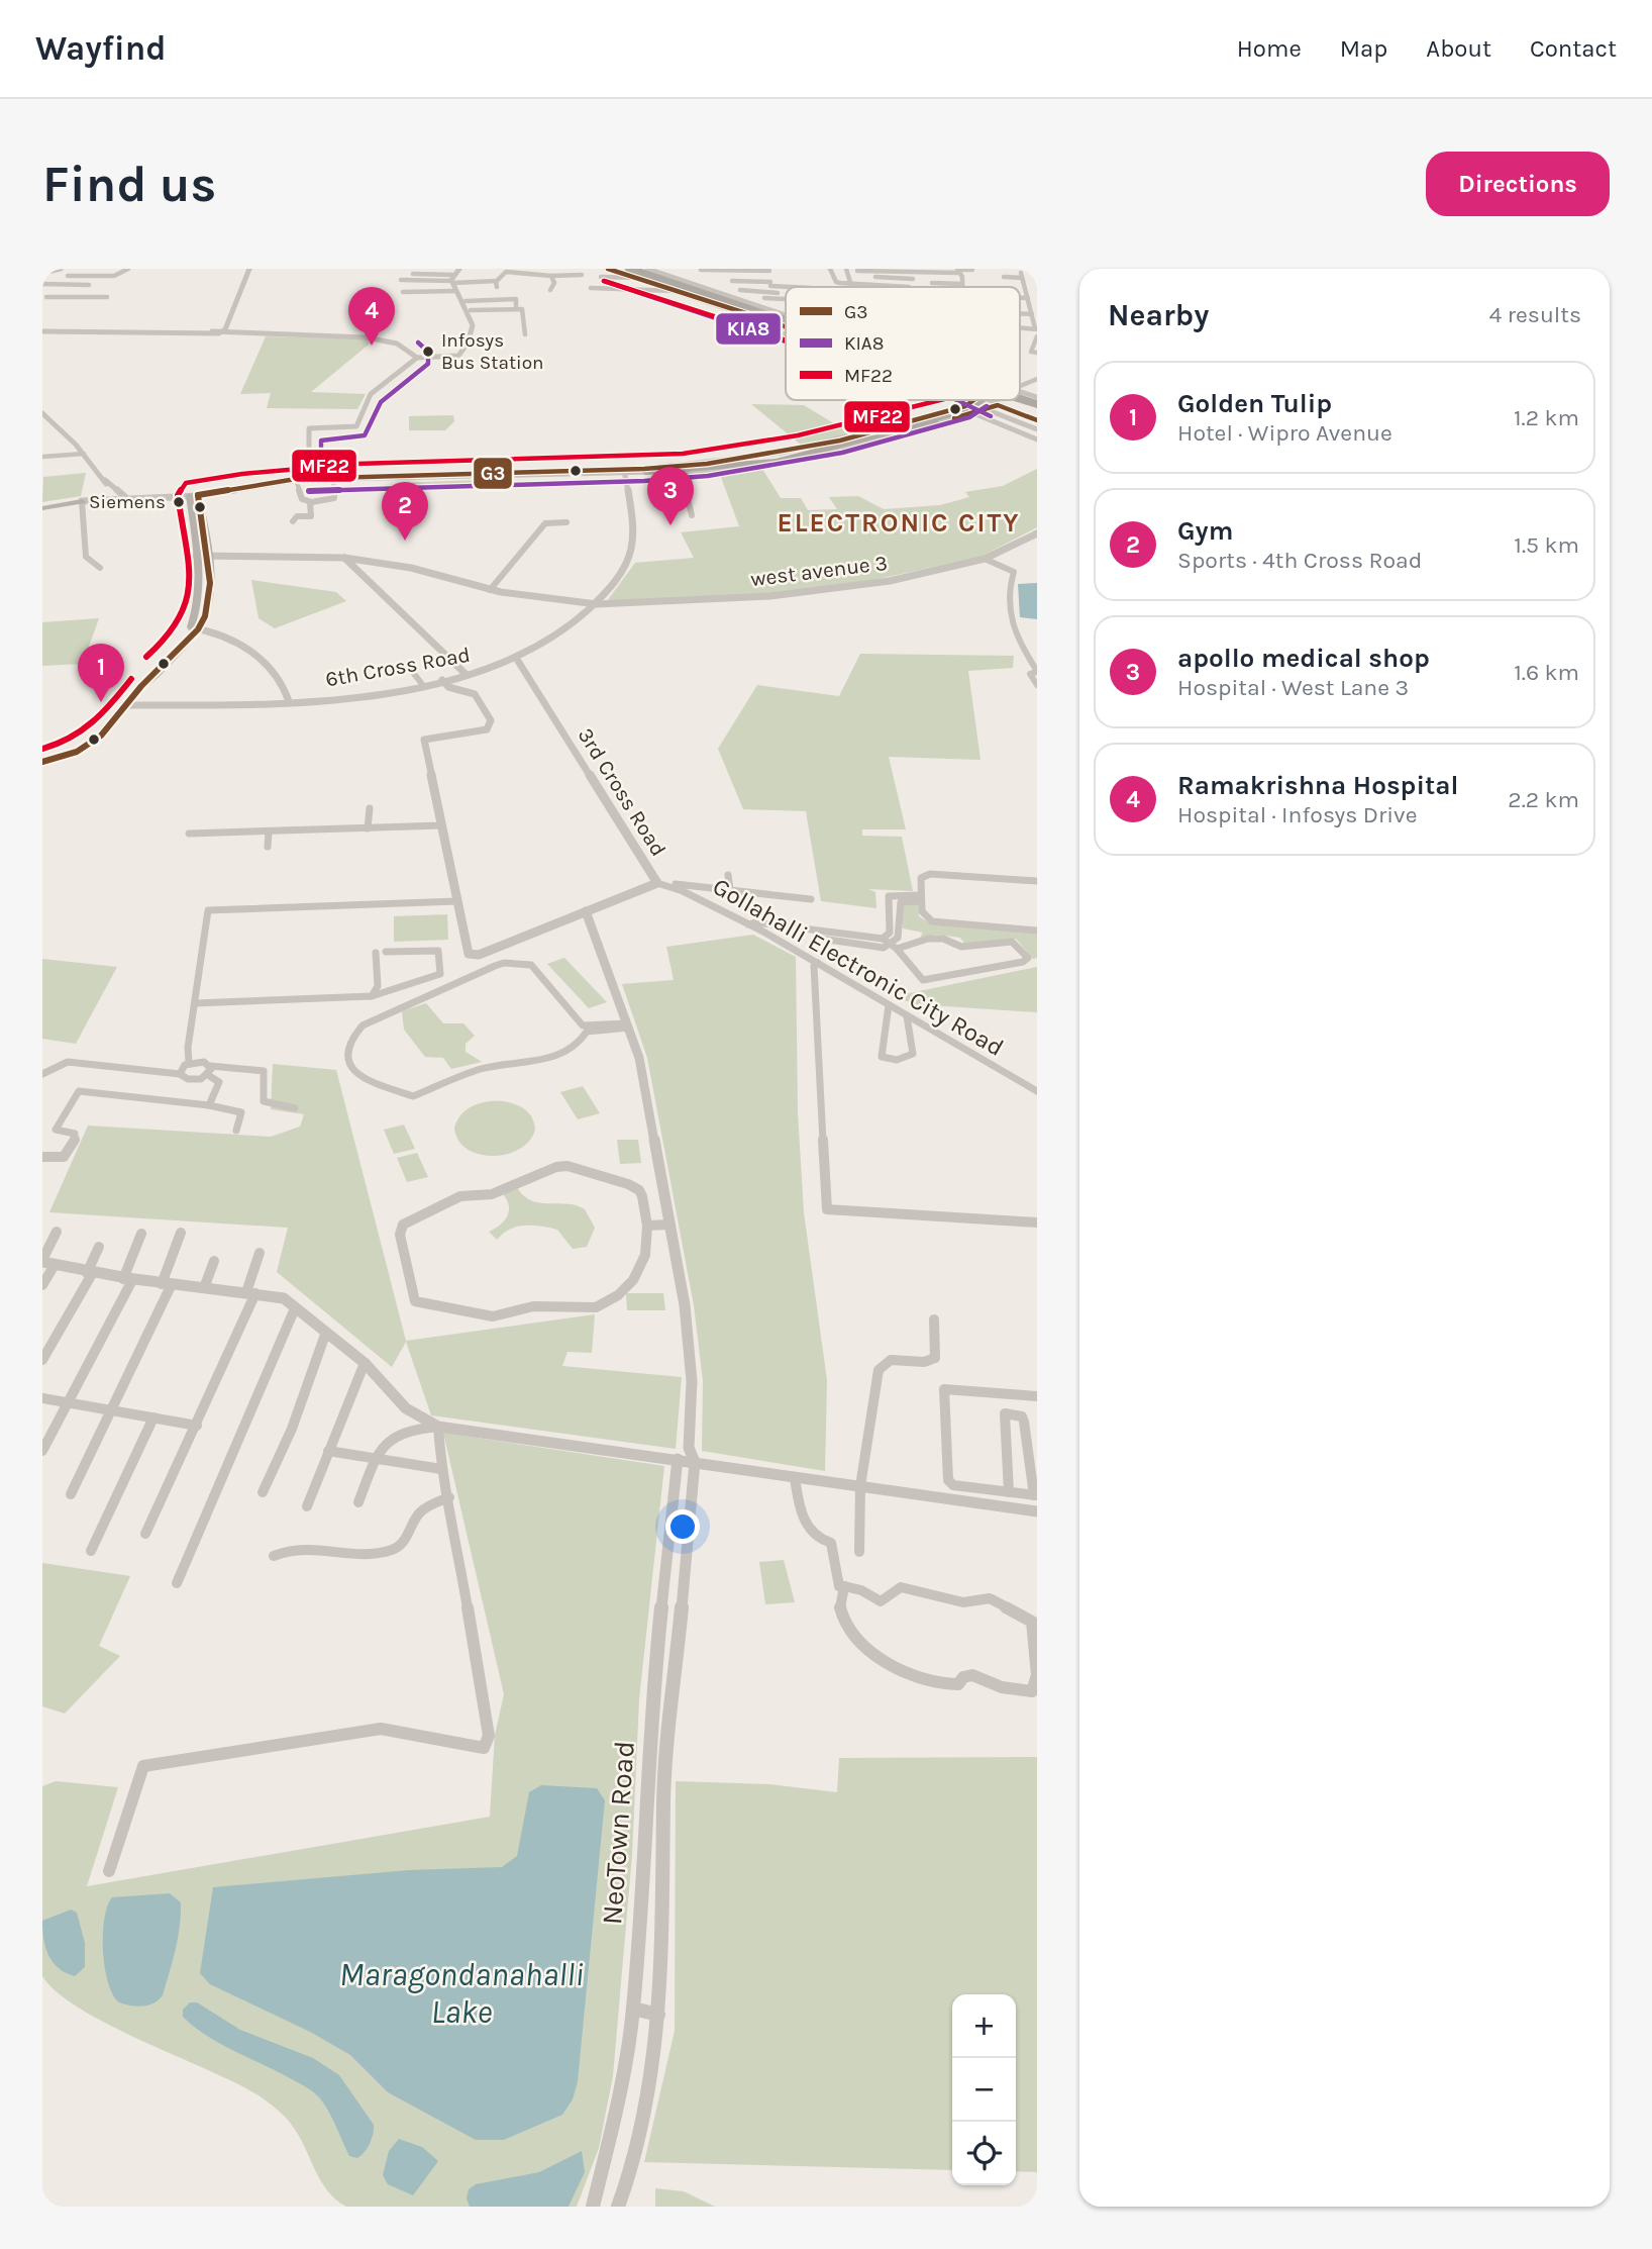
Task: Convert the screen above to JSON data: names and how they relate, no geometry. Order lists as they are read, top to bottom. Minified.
{"streets":{"street":["west avenue 3","6th Cross Road","3rd Cross Road","Gollahalli Electronic City Road","NeoTown Road"]},"crossings":[["west avenue 3","6th Cross Road"],["6th Cross Road","3rd Cross Road"],["3rd Cross Road","Gollahalli Electronic City Road"]],"districts":["ELECTRONIC CITY"],"water":["Maragondanahalli Lake"],"places":["Infosys Bus Station","Siemens"],"lines":["transit line G3","transit line KIA8","transit line MF22"],"legend":["G3","KIA8","MF22"],"page":{"header":"Wayfind","nav":["Home","Map","About","Contact"],"buttons":"Directions","title":"Find us","heading":["Nearby","4 results"],"pins":["4","3","2","1"],"list":[{"mark":"1","name":"Golden Tulip","note":"Hotel · Wipro Avenue","value":"1.2 km"},{"mark":"2","name":"Gym","note":"Sports · 4th Cross Road","value":"1.5 km"},{"mark":"3","name":"apollo medical shop","note":"Hospital · West Lane 3","value":"1.6 km"},{"mark":"4","name":"Ramakrishna Hospital","note":"Hospital · Infosys Drive","value":"2.2 km"}],"map_buttons":["+","−"]}}
